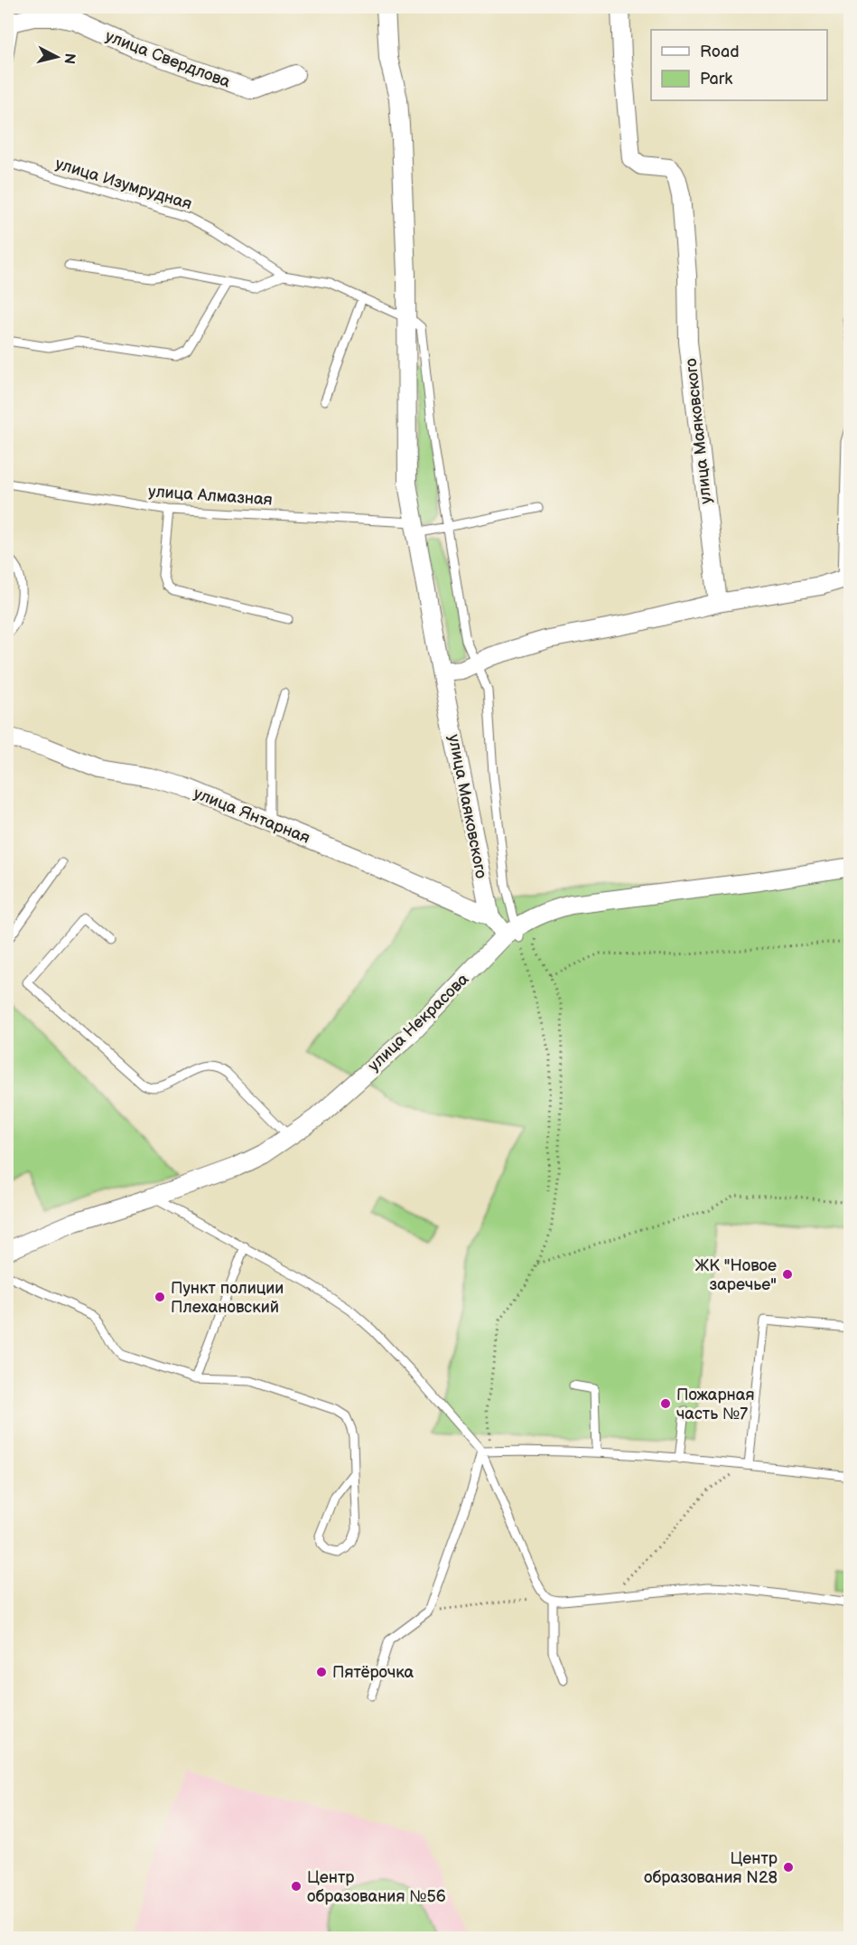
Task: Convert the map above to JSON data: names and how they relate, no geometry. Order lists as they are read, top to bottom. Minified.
{"streets":{"street":["улица Свердлова","улица Маяковского","улица Янтарная","улица Некрасова"],"lane":["улица Изумрудная","улица Алмазная"]},"crossings":[["улица Изумрудная","улица Маяковского"],["улица Маяковского","улица Алмазная"],["улица Маяковского","улица Янтарная"],["улица Маяковского","улица Некрасова"]],"places":["ЖК \"Новое заречье\"","Пункт полиции Плехановский","Пожарная часть №7","Пятёрочка","Центр образования N28","Центр образования №56"],"legend":["Road","Park"],"north":"right"}
